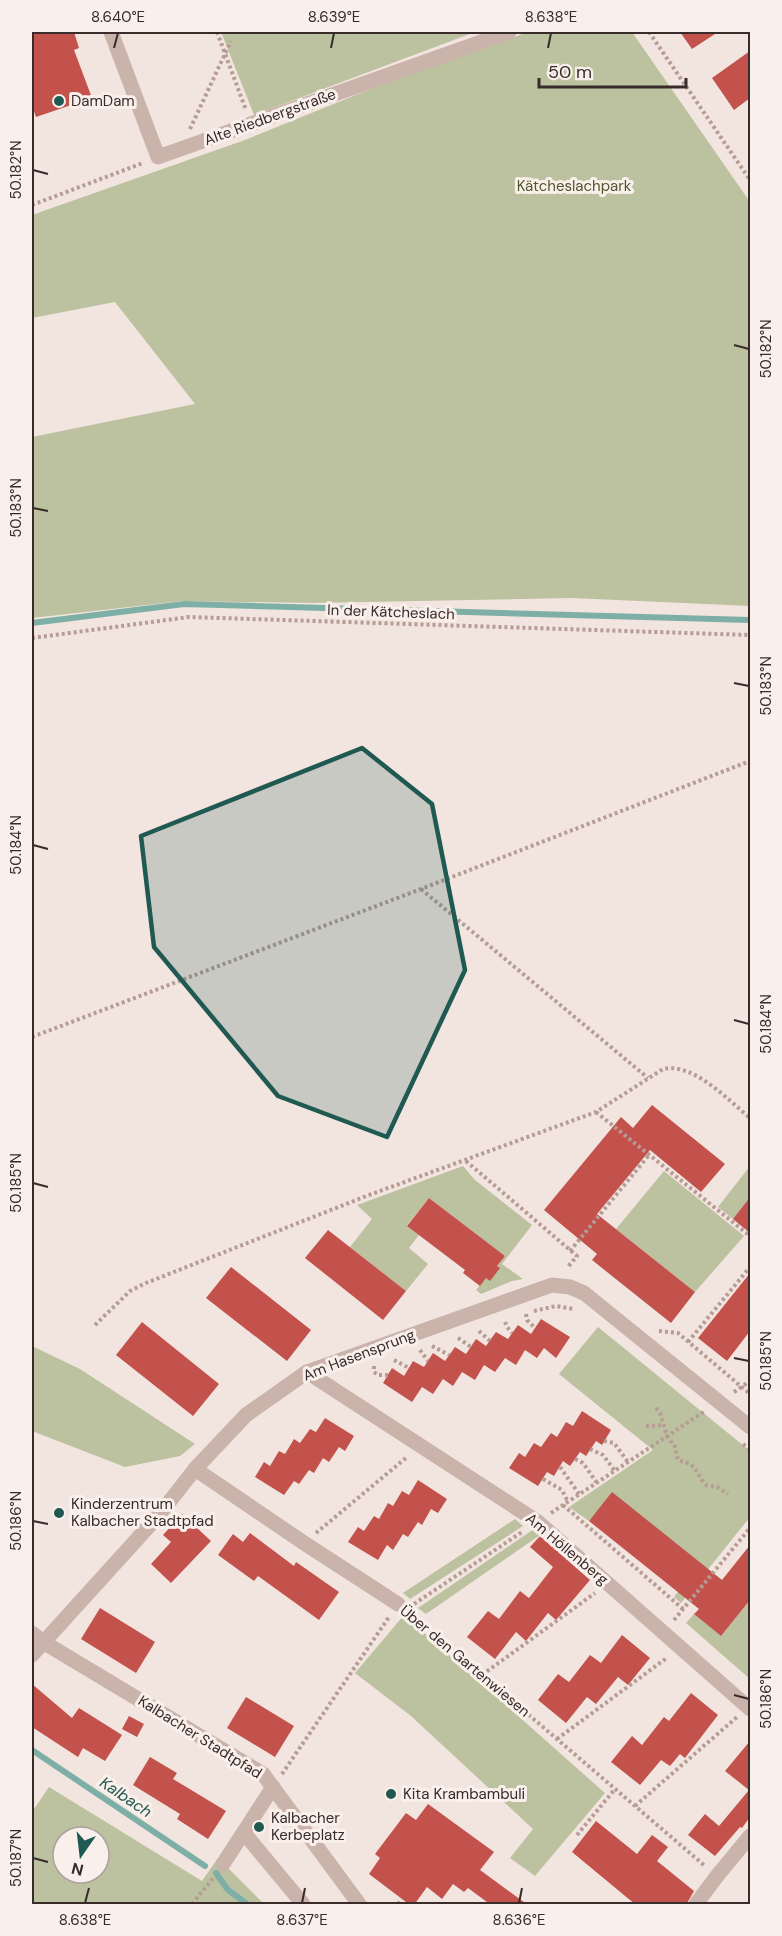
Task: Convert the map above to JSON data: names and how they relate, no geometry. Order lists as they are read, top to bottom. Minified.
{"streets":{"street":["Alte Riedbergstraße","Am Hasensprung","Am Höllenberg","Über den Gartenwiesen","Kalbacher Stadtpfad"],"path":["In der Kätcheslach"]},"crossings":[["Am Hasensprung","Am Höllenberg"],["Am Hasensprung","Über den Gartenwiesen"],["Am Hasensprung","Kalbacher Stadtpfad"]],"water":["Kalbach"],"parks":["Kätcheslachpark"],"places":["DamDam","Kinderzentrum Kalbacher Stadtpfad","Kita Krambambuli","Kalbacher Kerbeplatz"],"scale_bar":"50 m","north":"bottom","coordinates":["8.640°E","8.639°E","8.638°E","50.182°N","50.183°N","50.184°N","50.185°N","50.186°N","50.187°N","8.637°E","8.636°E"]}
